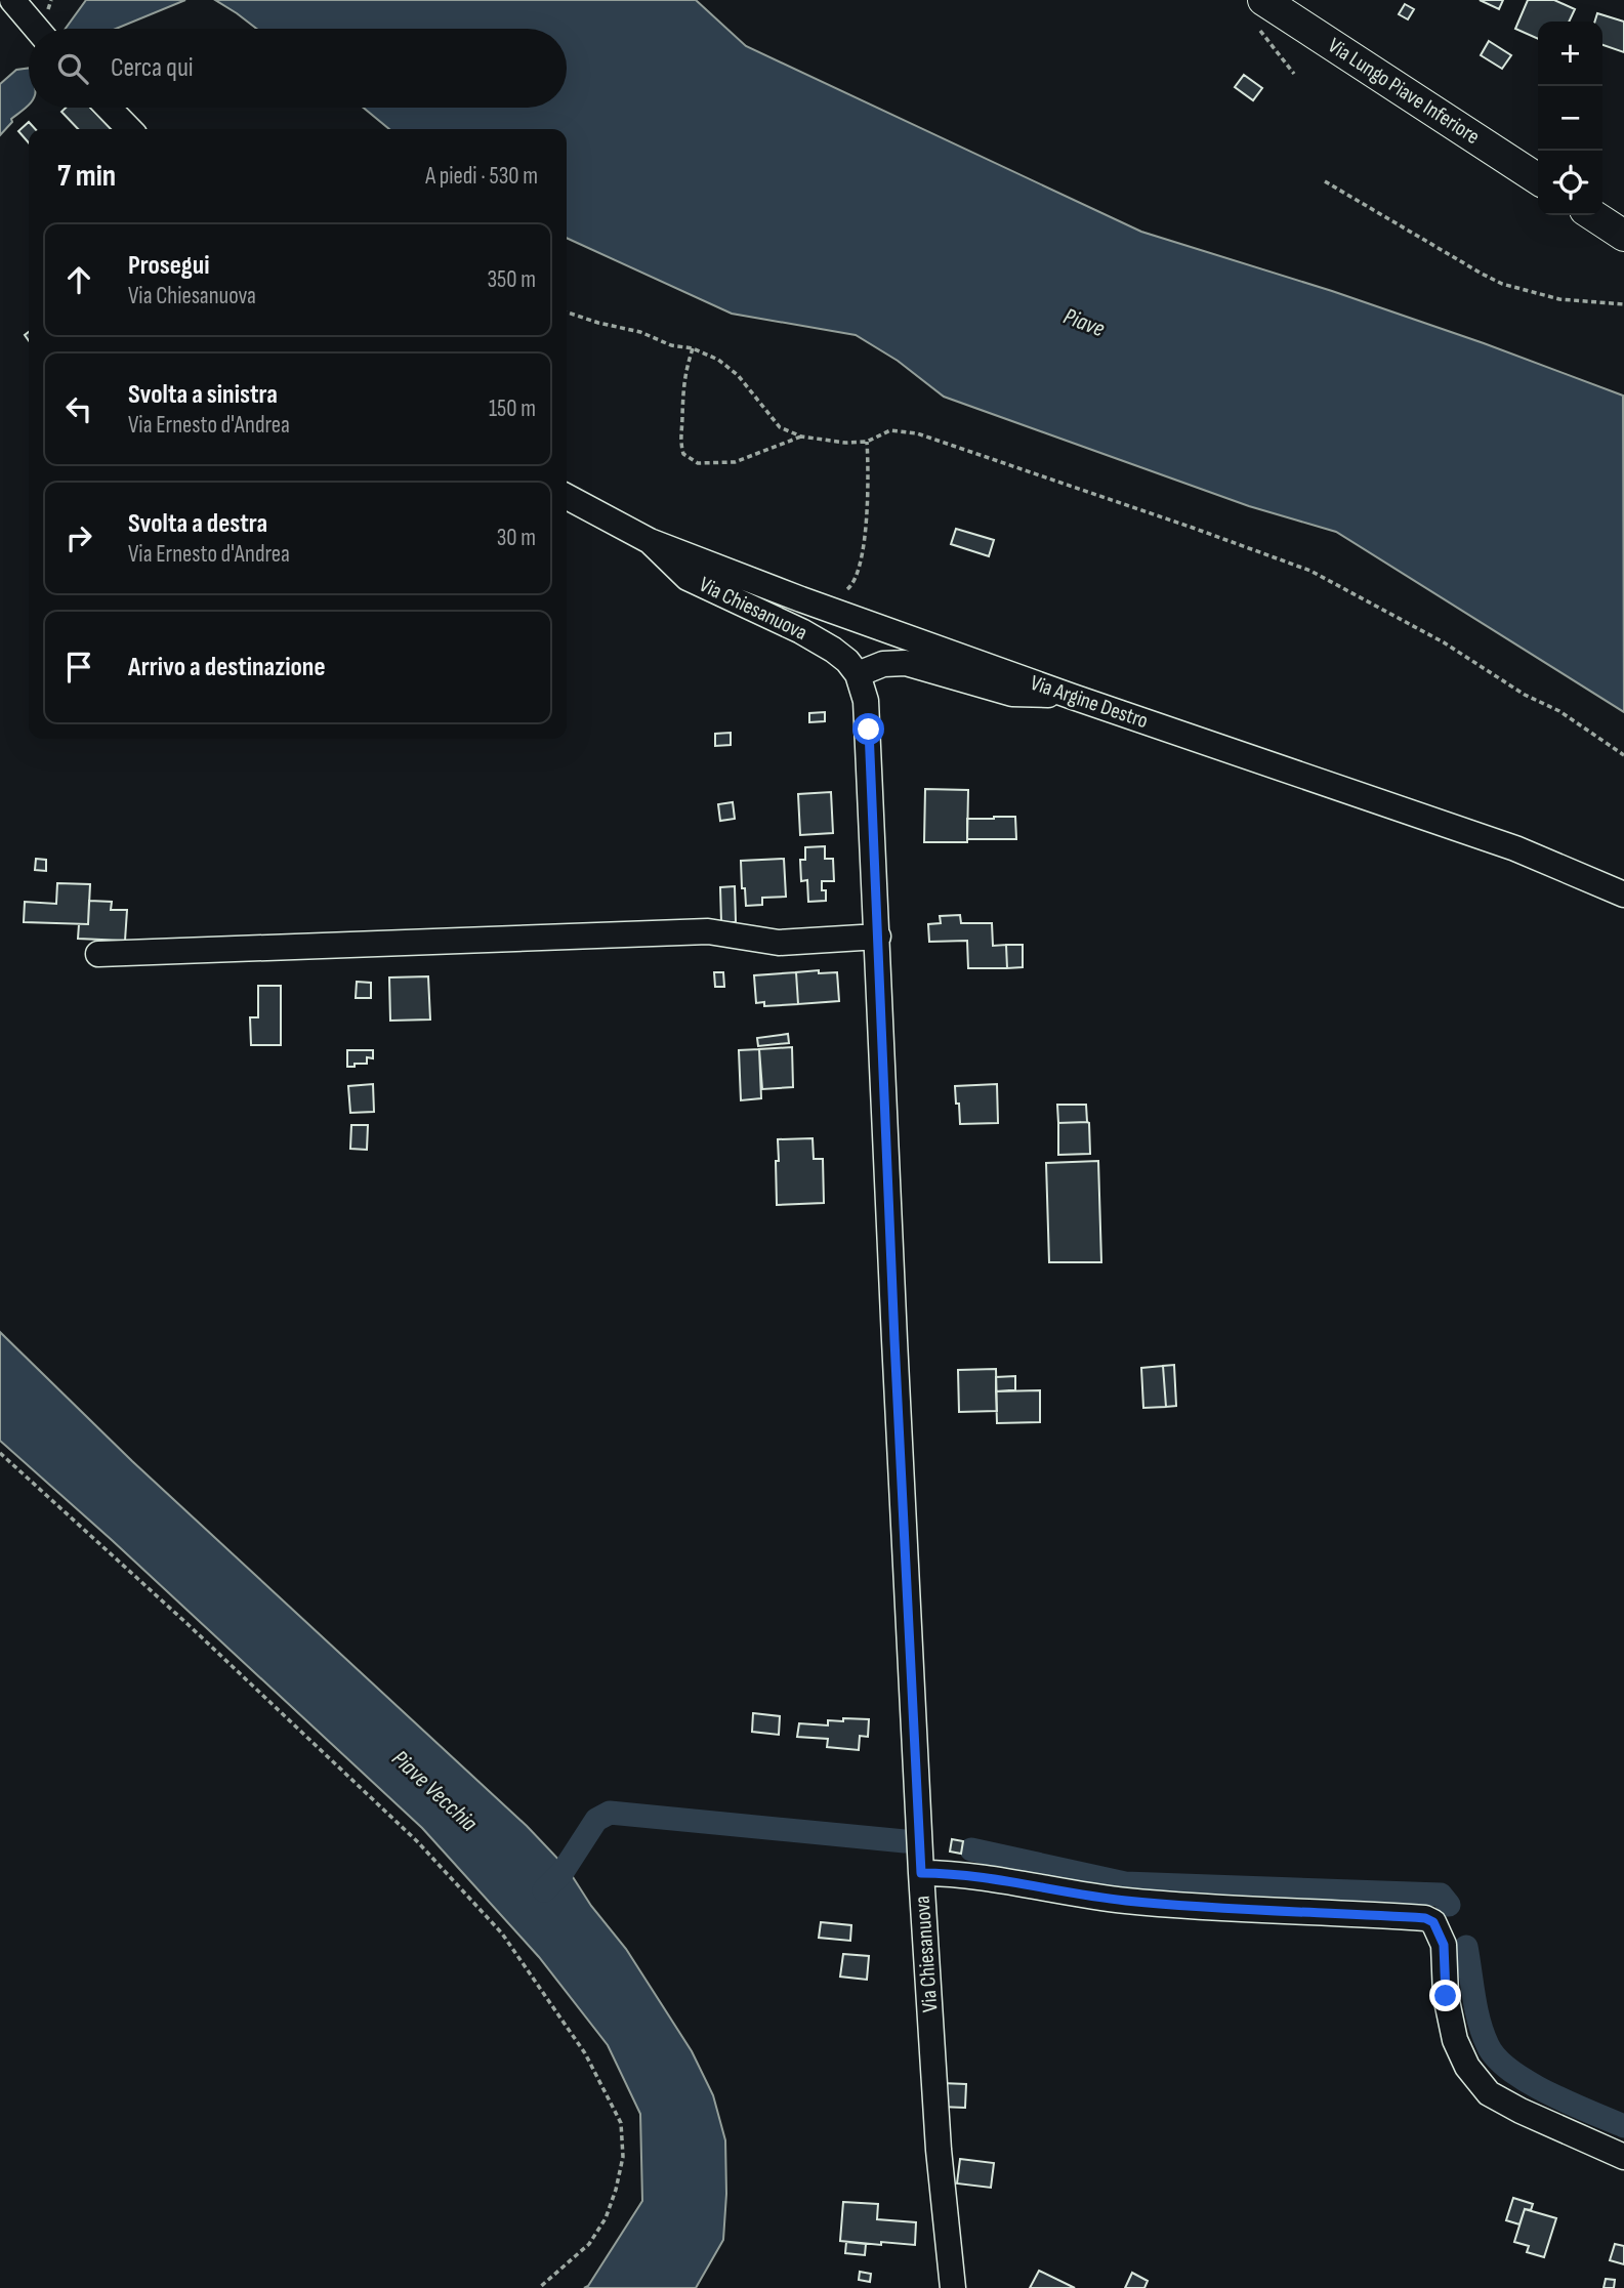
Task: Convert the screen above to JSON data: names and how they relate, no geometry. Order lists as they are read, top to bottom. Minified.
{"streets":{"main road":["Via Lungo Piave Inferiore"],"street":["Via Chiesanuova","Via Argine Destro"]},"crossings":[["Via Chiesanuova","Via Argine Destro"]],"water":["Piave","Piave Vecchia"],"page":{"map_buttons":["+","−"],"search":"Cerca qui","heading":["7 min","A piedi · 530 m"],"list":[["Prosegui","Via Chiesanuova","350 m"],["Svolta a sinistra","Via Ernesto d'Andrea","150 m"],["Svolta a destra","Via Ernesto d'Andrea","30 m"],"Arrivo a destinazione"]}}
